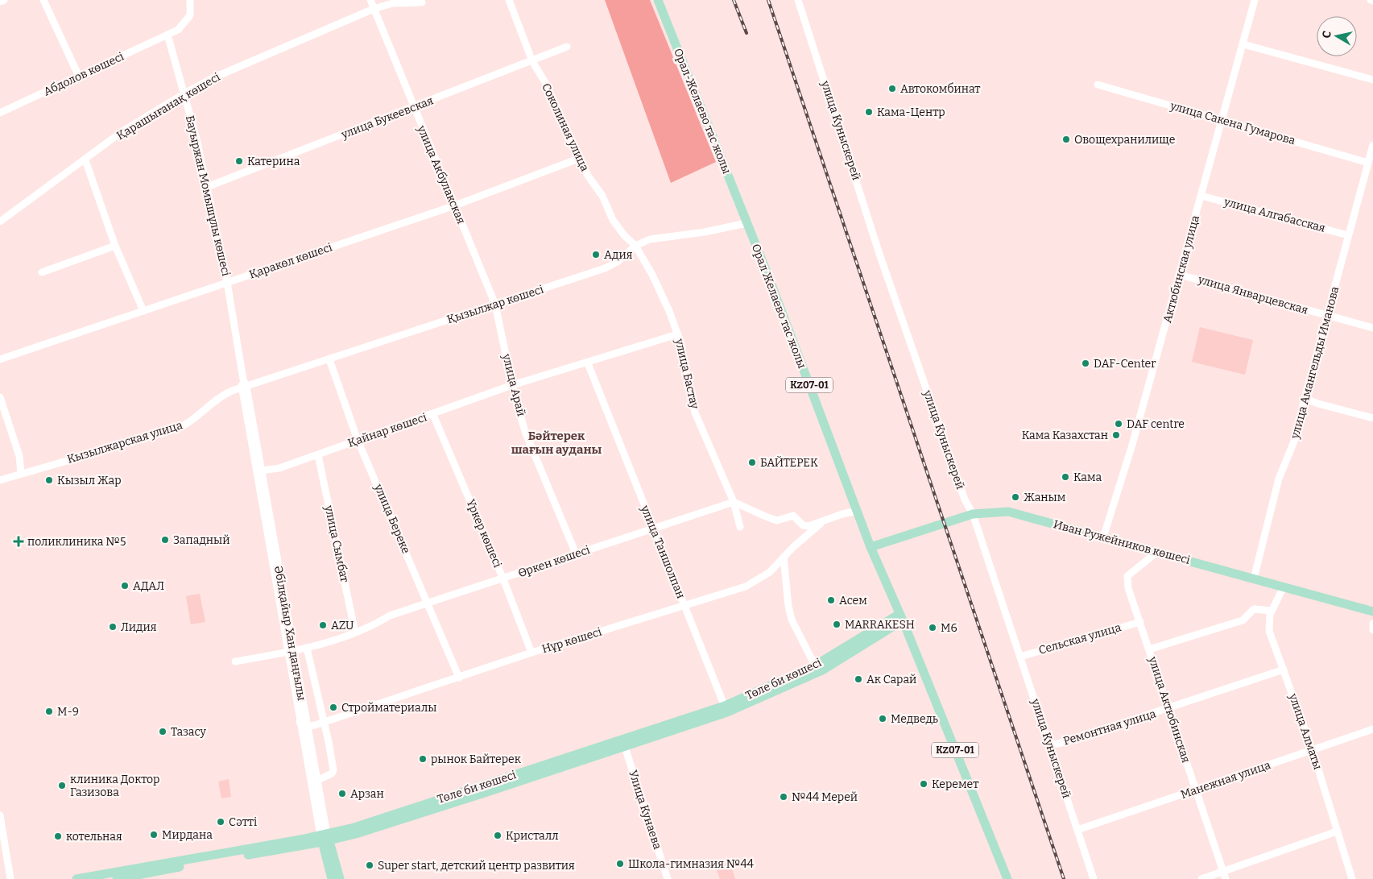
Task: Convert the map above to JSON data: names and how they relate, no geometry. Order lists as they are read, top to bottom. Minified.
{"streets":{"main road":["Орал-Желаево тас жолы","Орал Желаево тас жолы","KZ07-01","Иван Ружейников көшесі","Әбілқайыр Хан даңғылы","Төле би көшесі"],"street":["Абдолов көшесі","Қарашығанақ көшесі","улица Букеевская","улица Сакена Гумарова","Соколиная улица","улица Куныскерей","улица Акбулакская","Бауыржан Момышұлы көшесі","улица Алгабасская","Қаракөл көшесі","Актюбинская улица","улица Январцевская","Қызылжар көшесі","улица Амангельды Иманова","улица Бастау","улица Арай","Қайнар көшесі","Кызылжарская улица","улица Береке","Үркер көшесі","улица Сымбат","улица Таншолпан","Өркен көшесі","Сельская улица","Нұр көшесі","улица Актюбинская","Ремонтная улица","улица Алматы","Манежная улица","Улица Кунаева"]},"crossings":[["Абдолов көшесі","Бауыржан Момышұлы көшесі"],["Қарашығанақ көшесі","улица Акбулакская"],["Қарашығанақ көшесі","Бауыржан Момышұлы көшесі"],["Орал-Желаево тас жолы","Қызылжар көшесі"],["Орал-Желаево тас жолы","Орал Желаево тас жолы"],["улица Букеевская","Соколиная улица"],["улица Букеевская","улица Акбулакская"],["улица Букеевская","Бауыржан Момышұлы көшесі"],["улица Сакена Гумарова","Актюбинская улица"],["улица Сакена Гумарова","улица Амангельды Иманова"],["Соколиная улица","Қаракөл көшесі"],["Соколиная улица","Қызылжар көшесі"],["Соколиная улица","улица Бастау"],["улица Куныскерей","Иван Ружейников көшесі"],["улица Куныскерей","Сельская улица"],["улица Куныскерей","Ремонтная улица"],["улица Куныскерей","Манежная улица"],["улица Акбулакская","Қаракөл көшесі"],["улица Акбулакская","Қызылжар көшесі"],["улица Акбулакская","улица Арай"],["Бауыржан Момышұлы көшесі","Қаракөл көшесі"],["Бауыржан Момышұлы көшесі","Қызылжар көшесі"],["Бауыржан Момышұлы көшесі","Кызылжарская улица"],["Бауыржан Момышұлы көшесі","Әбілқайыр Хан даңғылы"],["улица Алгабасская","Актюбинская улица"],["улица Алгабасская","улица Амангельды Иманова"],["Актюбинская улица","улица Январцевская"],["Актюбинская улица","Иван Ружейников көшесі"],["улица Январцевская","улица Амангельды Иманова"],["Қызылжар көшесі","Орал Желаево тас жолы"],["Қызылжар көшесі","улица Бастау"],["Қызылжар көшесі","улица Арай"],["Қызылжар көшесі","Кызылжарская улица"],["Қызылжар көшесі","улица Береке"],["Қызылжар көшесі","Әбілқайыр Хан даңғылы"],["Орал Желаево тас жолы","KZ07-01"],["Орал Желаево тас жолы","Иван Ружейников көшесі"],["улица Амангельды Иманова","Иван Ружейников көшесі"],["улица Бастау","Қайнар көшесі"],["улица Бастау","Өркен көшесі"],["улица Арай","Қайнар көшесі"],["улица Арай","Өркен көшесі"],["KZ07-01","Иван Ружейников көшесі"],["KZ07-01","Төле би көшесі"],["Қайнар көшесі","улица Береке"],["Қайнар көшесі","Үркер көшесі"],["Қайнар көшесі","улица Сымбат"],["Қайнар көшесі","улица Таншолпан"],["Қайнар көшесі","Әбілқайыр Хан даңғылы"],["Кызылжарская улица","Әбілқайыр Хан даңғылы"],["улица Береке","Өркен көшесі"],["улица Береке","Нұр көшесі"],["Үркер көшесі","Өркен көшесі"],["Үркер көшесі","Нұр көшесі"],["Иван Ружейников көшесі","улица Актюбинская"],["Иван Ружейников көшесі","улица Алматы"],["улица Сымбат","Өркен көшесі"],["улица Таншолпан","Өркен көшесі"],["улица Таншолпан","Нұр көшесі"],["улица Таншолпан","Төле би көшесі"],["Өркен көшесі","Әбілқайыр Хан даңғылы"],["Әбілқайыр Хан даңғылы","Нұр көшесі"],["Әбілқайыр Хан даңғылы","Төле би көшесі"],["Сельская улица","улица Актюбинская"],["Төле би көшесі","Улица Кунаева"],["улица Актюбинская","Ремонтная улица"],["улица Актюбинская","Манежная улица"],["Ремонтная улица","улица Алматы"],["улица Алматы","Манежная улица"]],"districts":["Бәйтерек шағын ауданы"],"places":{"other":["Автокомбинат","Кама-Центр","Овощехранилище","Катерина","Адия","DAF-Center","DAF centre","Кама Казахстан","БАЙТЕРЕК","Кама","Кызыл Жар","Жаным","Западный","АДАЛ","Асем","MARRAKESH","AZU","Лидия","М6","Ак Сарай","Стройматериалы","M-9","Медведь","Тазасу","рынок Байтерек","Керемет","клиника Доктор Газизова","Арзан","№44 Мерей","Cәтті","Мирдана","Кристалл","котельная","Школа-гимназия №44","Super start, детский центр развития"],"health":["поликлиника №5"]},"north":"left"}
